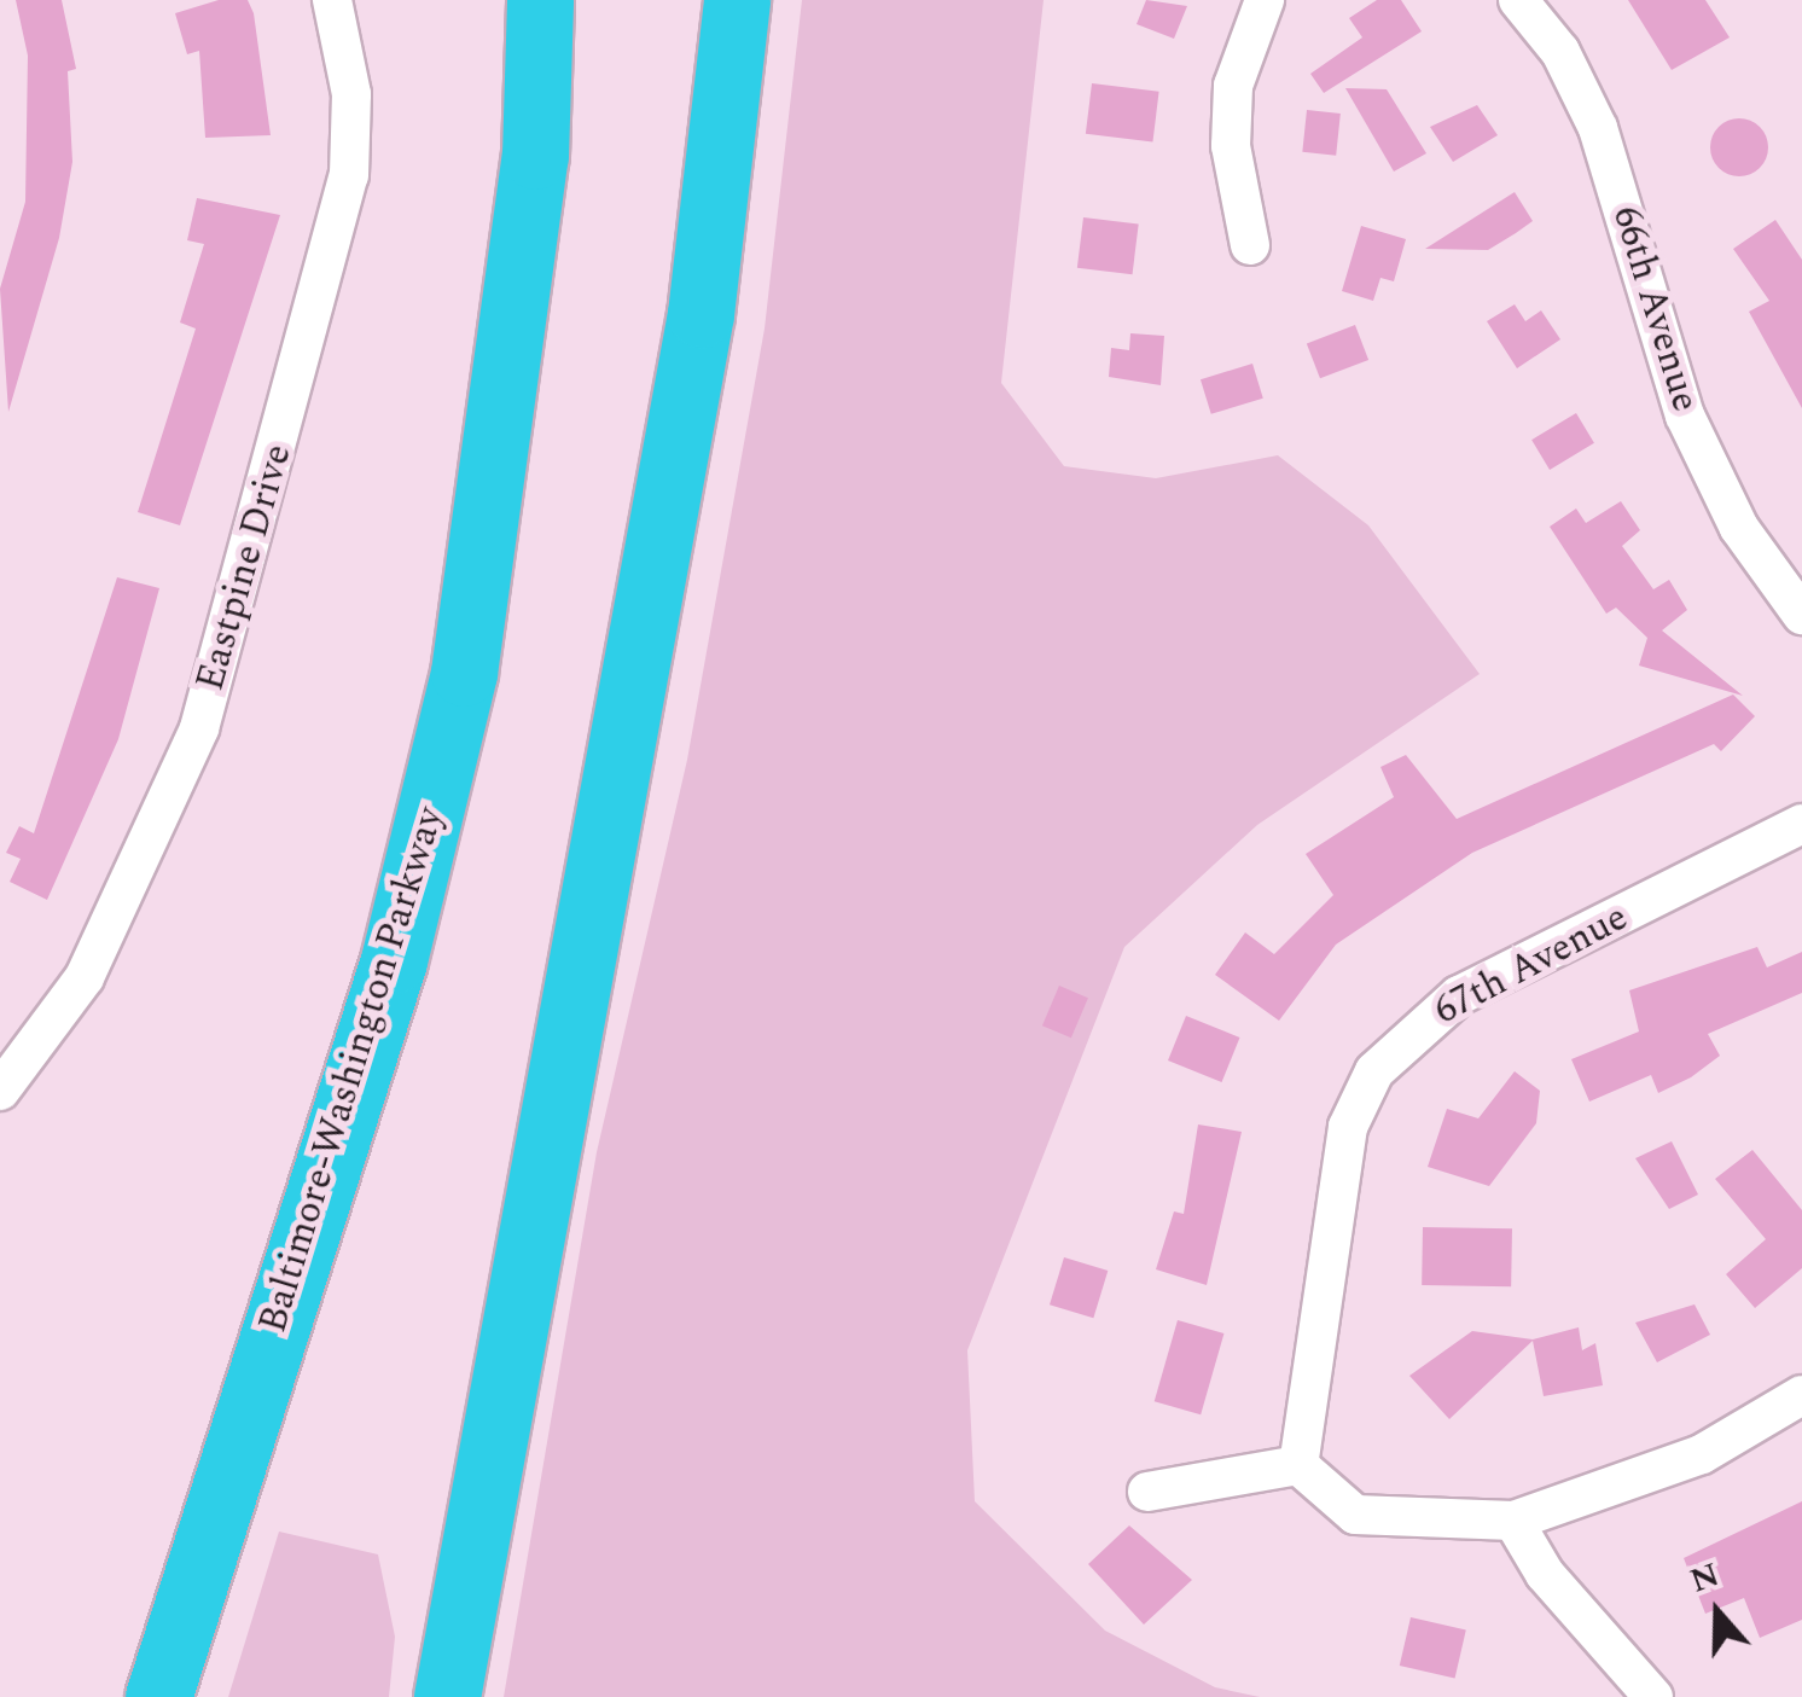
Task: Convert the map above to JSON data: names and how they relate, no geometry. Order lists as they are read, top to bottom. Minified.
{"streets":{"highway":["Baltimore-Washington Parkway"],"street":["66th Avenue","Eastpine Drive","67th Avenue"]},"north":"top"}
